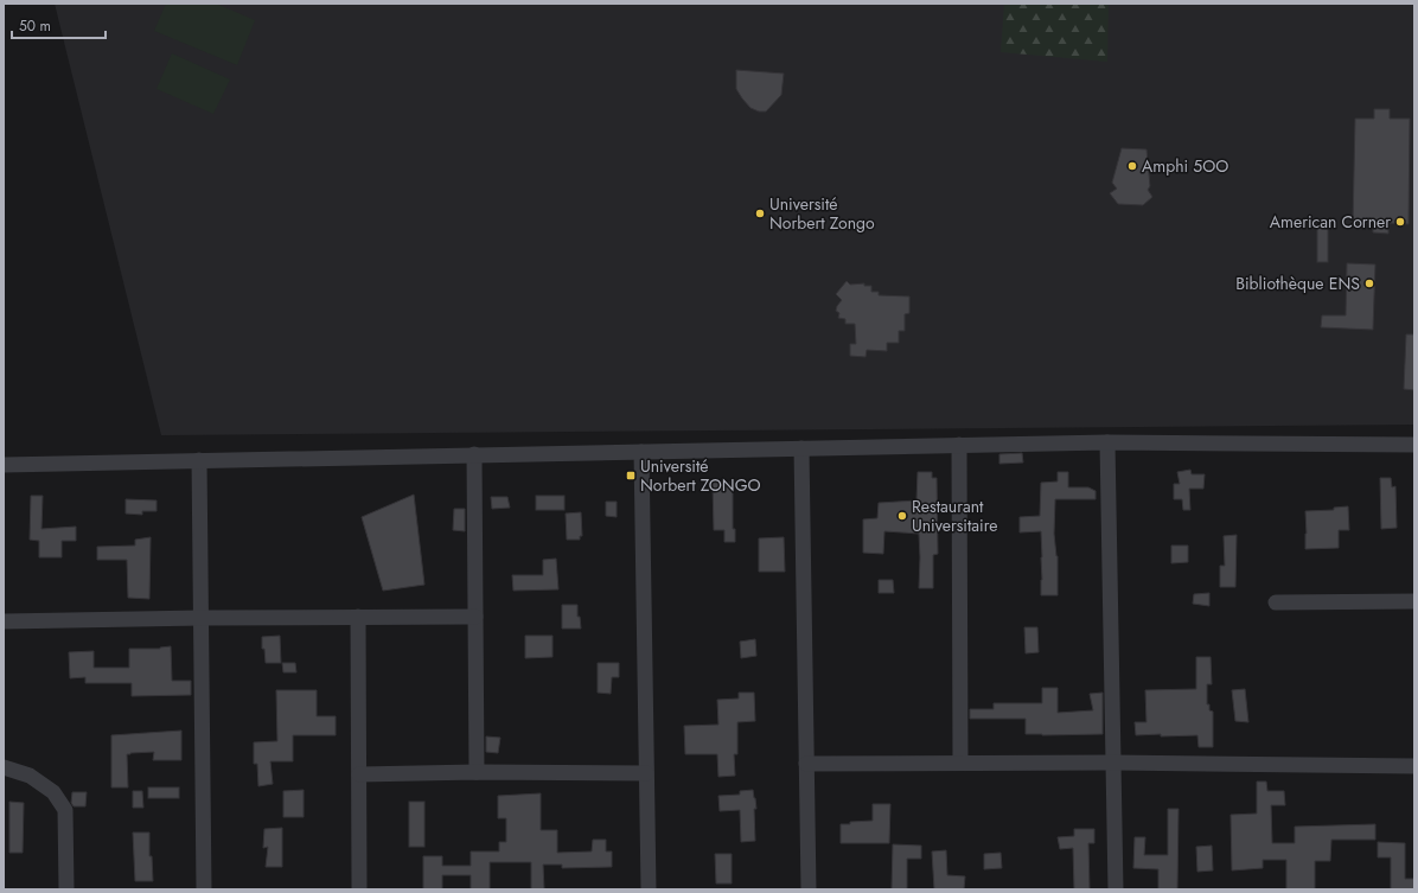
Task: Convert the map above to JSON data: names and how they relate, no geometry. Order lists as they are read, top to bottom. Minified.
{"places":{"other":["Amphi 5OO","Université Norbert Zongo","American Corner","Bibliothèque ENS","Restaurant Universitaire"],"transit":["Université Norbert ZONGO"]},"scale_bar":"50 m"}
